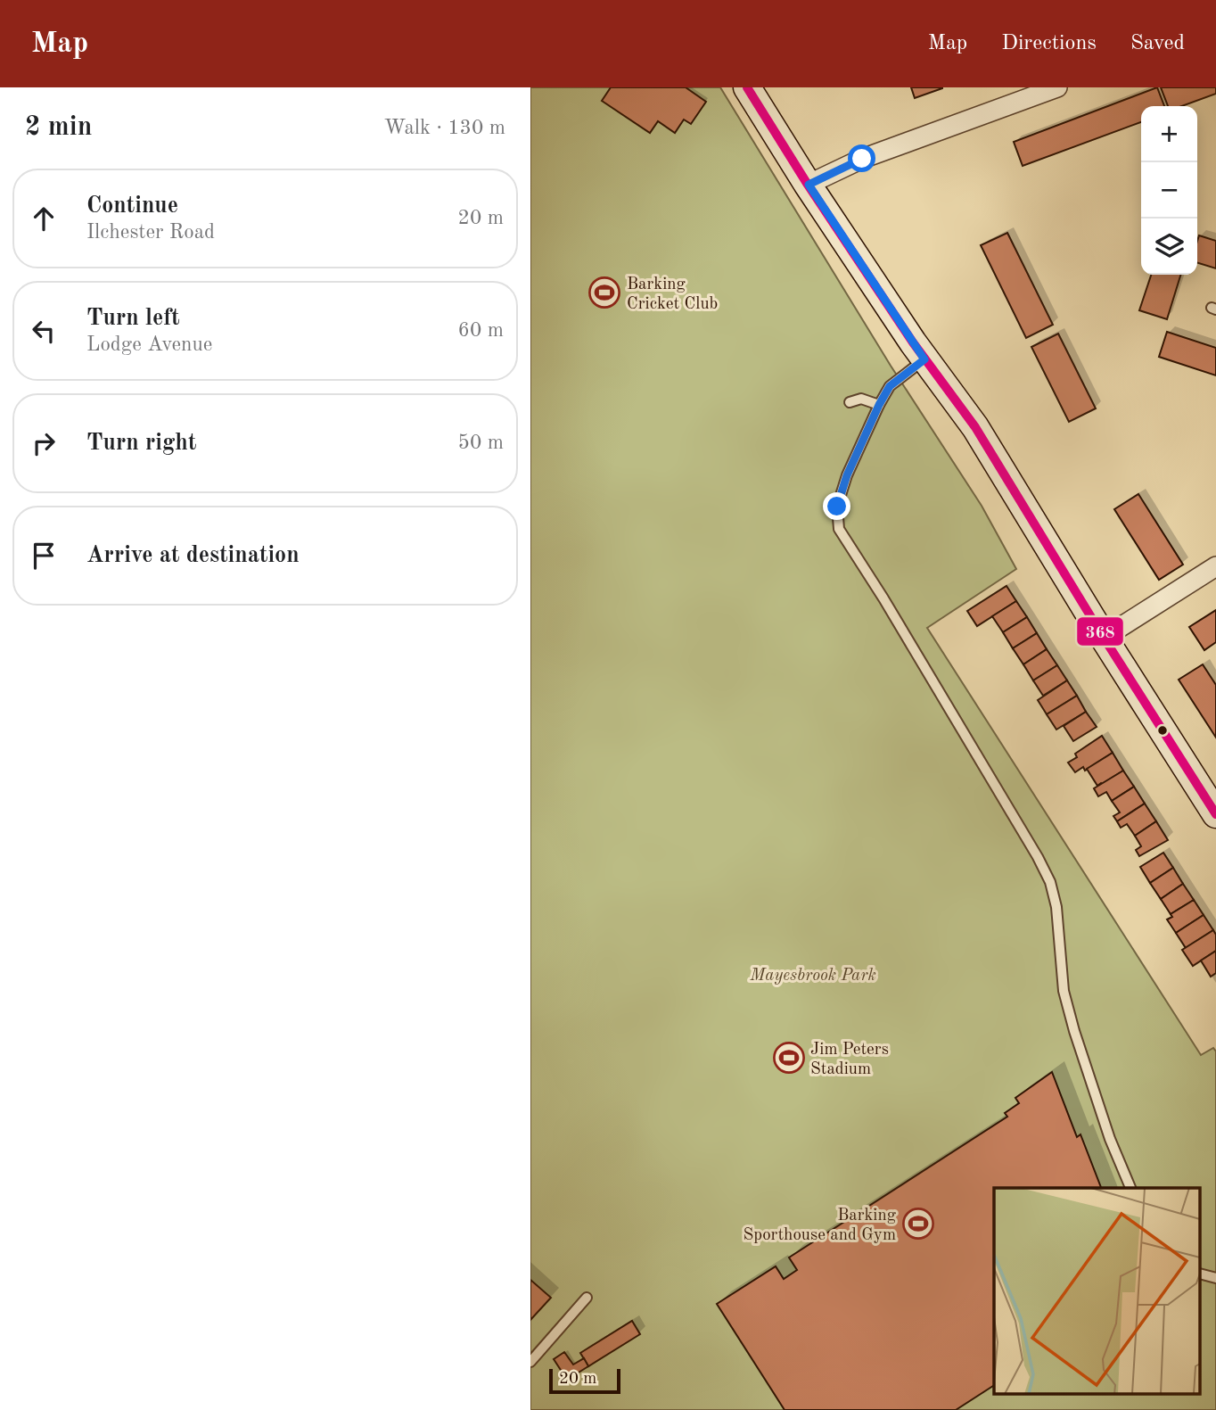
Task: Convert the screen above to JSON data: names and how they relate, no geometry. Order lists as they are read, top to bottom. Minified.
{"parks":["Mayesbrook Park"],"places":{"sports":["Barking Cricket Club","Jim Peters Stadium","Barking Sporthouse and Gym"]},"lines":["transit line 368"],"scale_bar":"20 m","page":{"header":"Map","nav":["Map","Directions","Saved"],"heading":["2 min","Walk · 130 m"],"map_buttons":["+","−"],"list":[["Continue","Ilchester Road","20 m"],["Turn left","Lodge Avenue","60 m"],["Turn right","50 m"],"Arrive at destination"],"scale":"20 m"}}
